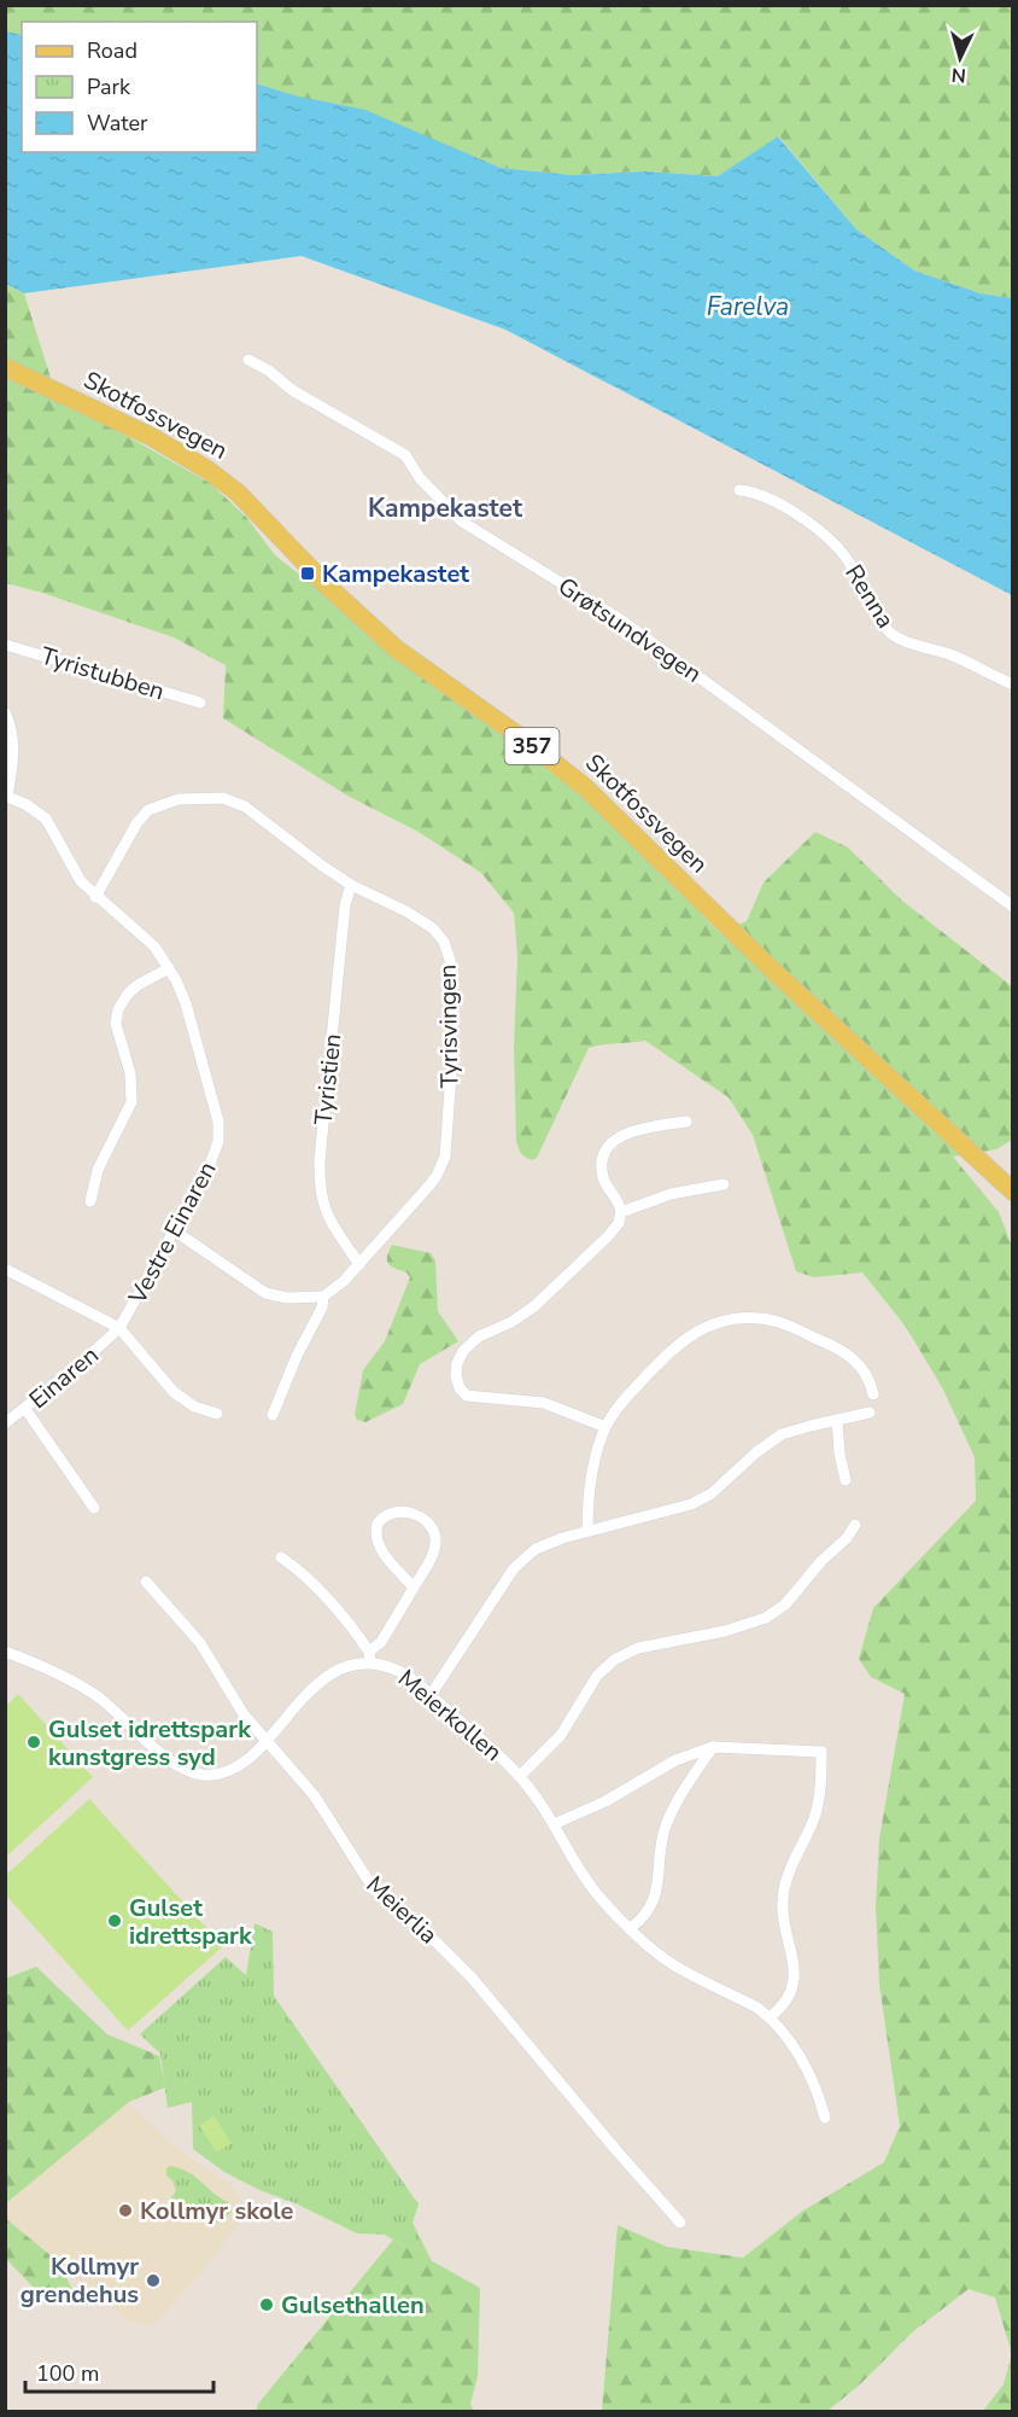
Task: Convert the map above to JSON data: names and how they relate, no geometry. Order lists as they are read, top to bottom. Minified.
{"streets":{"main road":["Skotfossvegen","357"],"street":["Renna","Grøtsundvegen","Tyristubben","Tyrisvingen","Tyristien","Vestre Einaren","Einaren","Meierkollen","Meierlia"]},"crossings":[["Tyrisvingen","Tyristien"],["Tyrisvingen","Vestre Einaren"],["Vestre Einaren","Einaren"],["Meierkollen","Meierlia"]],"districts":["Kampekastet"],"water":["Farelva"],"places":{"transit":["Kampekastet"],"other":["Gulset idrettspark kunstgress syd","Gulset idrettspark","Kollmyr skole","Kollmyr grendehus","Gulsethallen"]},"legend":["Road","Park","Water"],"scale_bar":"100 m","north":"bottom"}
